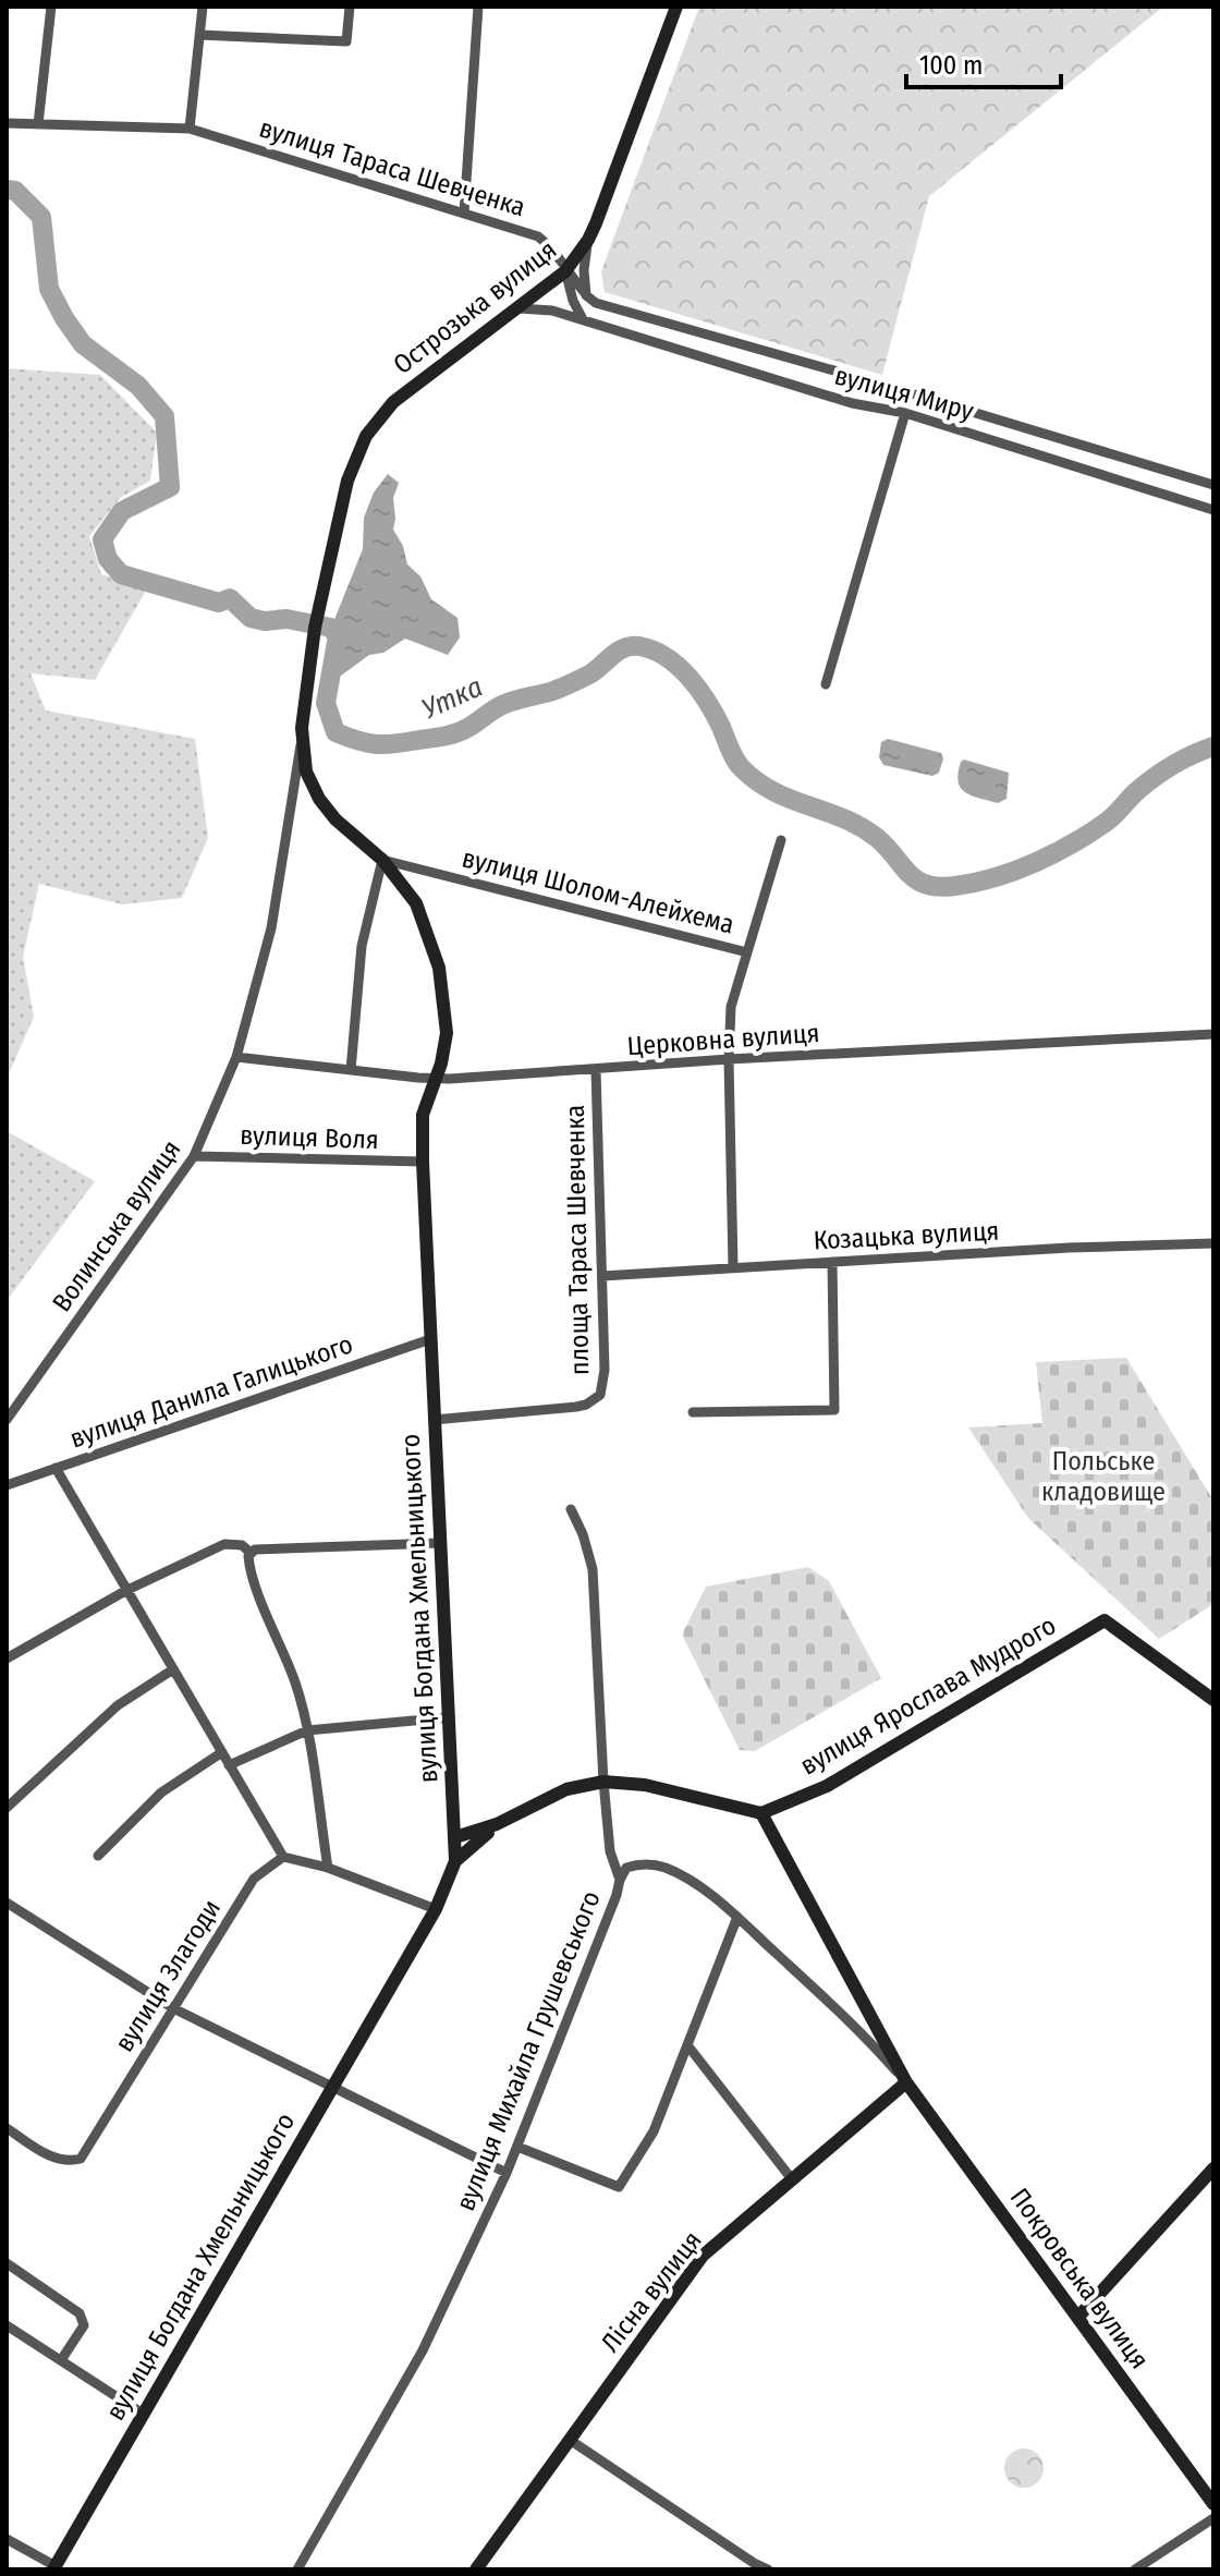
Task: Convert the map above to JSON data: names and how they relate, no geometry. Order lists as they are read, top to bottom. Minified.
{"streets":{"main road":["Острозька вулиця","вулиця Богдана Хмельницького","вулиця Ярослава Мудрого","Покровська вулиця","Лісна вулиця"],"street":["вулиця Тараса Шевченка","вулиця Миру","вулиця Шолом-Алейхема","Церковна вулиця","вулиця Воля","Волинська вулиця","Козацька вулиця","площа Тараса Шевченка","вулиця Данила Галицького","вулиця Злагоди","вулиця Михайла Грушевського"]},"crossings":[["вулиця Тараса Шевченка","Острозька вулиця"],["вулиця Тараса Шевченка","вулиця Миру"],["Острозька вулиця","вулиця Миру"],["Острозька вулиця","вулиця Богдана Хмельницького"],["вулиця Шолом-Алейхема","Церковна вулиця"],["вулиця Шолом-Алейхема","Козацька вулиця"],["вулиця Шолом-Алейхема","вулиця Богдана Хмельницького"],["Церковна вулиця","Волинська вулиця"],["Церковна вулиця","площа Тараса Шевченка"],["Церковна вулиця","вулиця Богдана Хмельницького"],["вулиця Воля","Волинська вулиця"],["вулиця Воля","вулиця Богдана Хмельницького"],["Волинська вулиця","вулиця Богдана Хмельницького"],["Козацька вулиця","площа Тараса Шевченка"],["площа Тараса Шевченка","вулиця Богдана Хмельницького"],["вулиця Данила Галицького","вулиця Богдана Хмельницького"],["вулиця Ярослава Мудрого","Покровська вулиця"],["вулиця Михайла Грушевського","Покровська вулиця"],["Покровська вулиця","Лісна вулиця"]],"water":["Утка"],"parks":["Польське кладовище"],"scale_bar":"100 m"}
